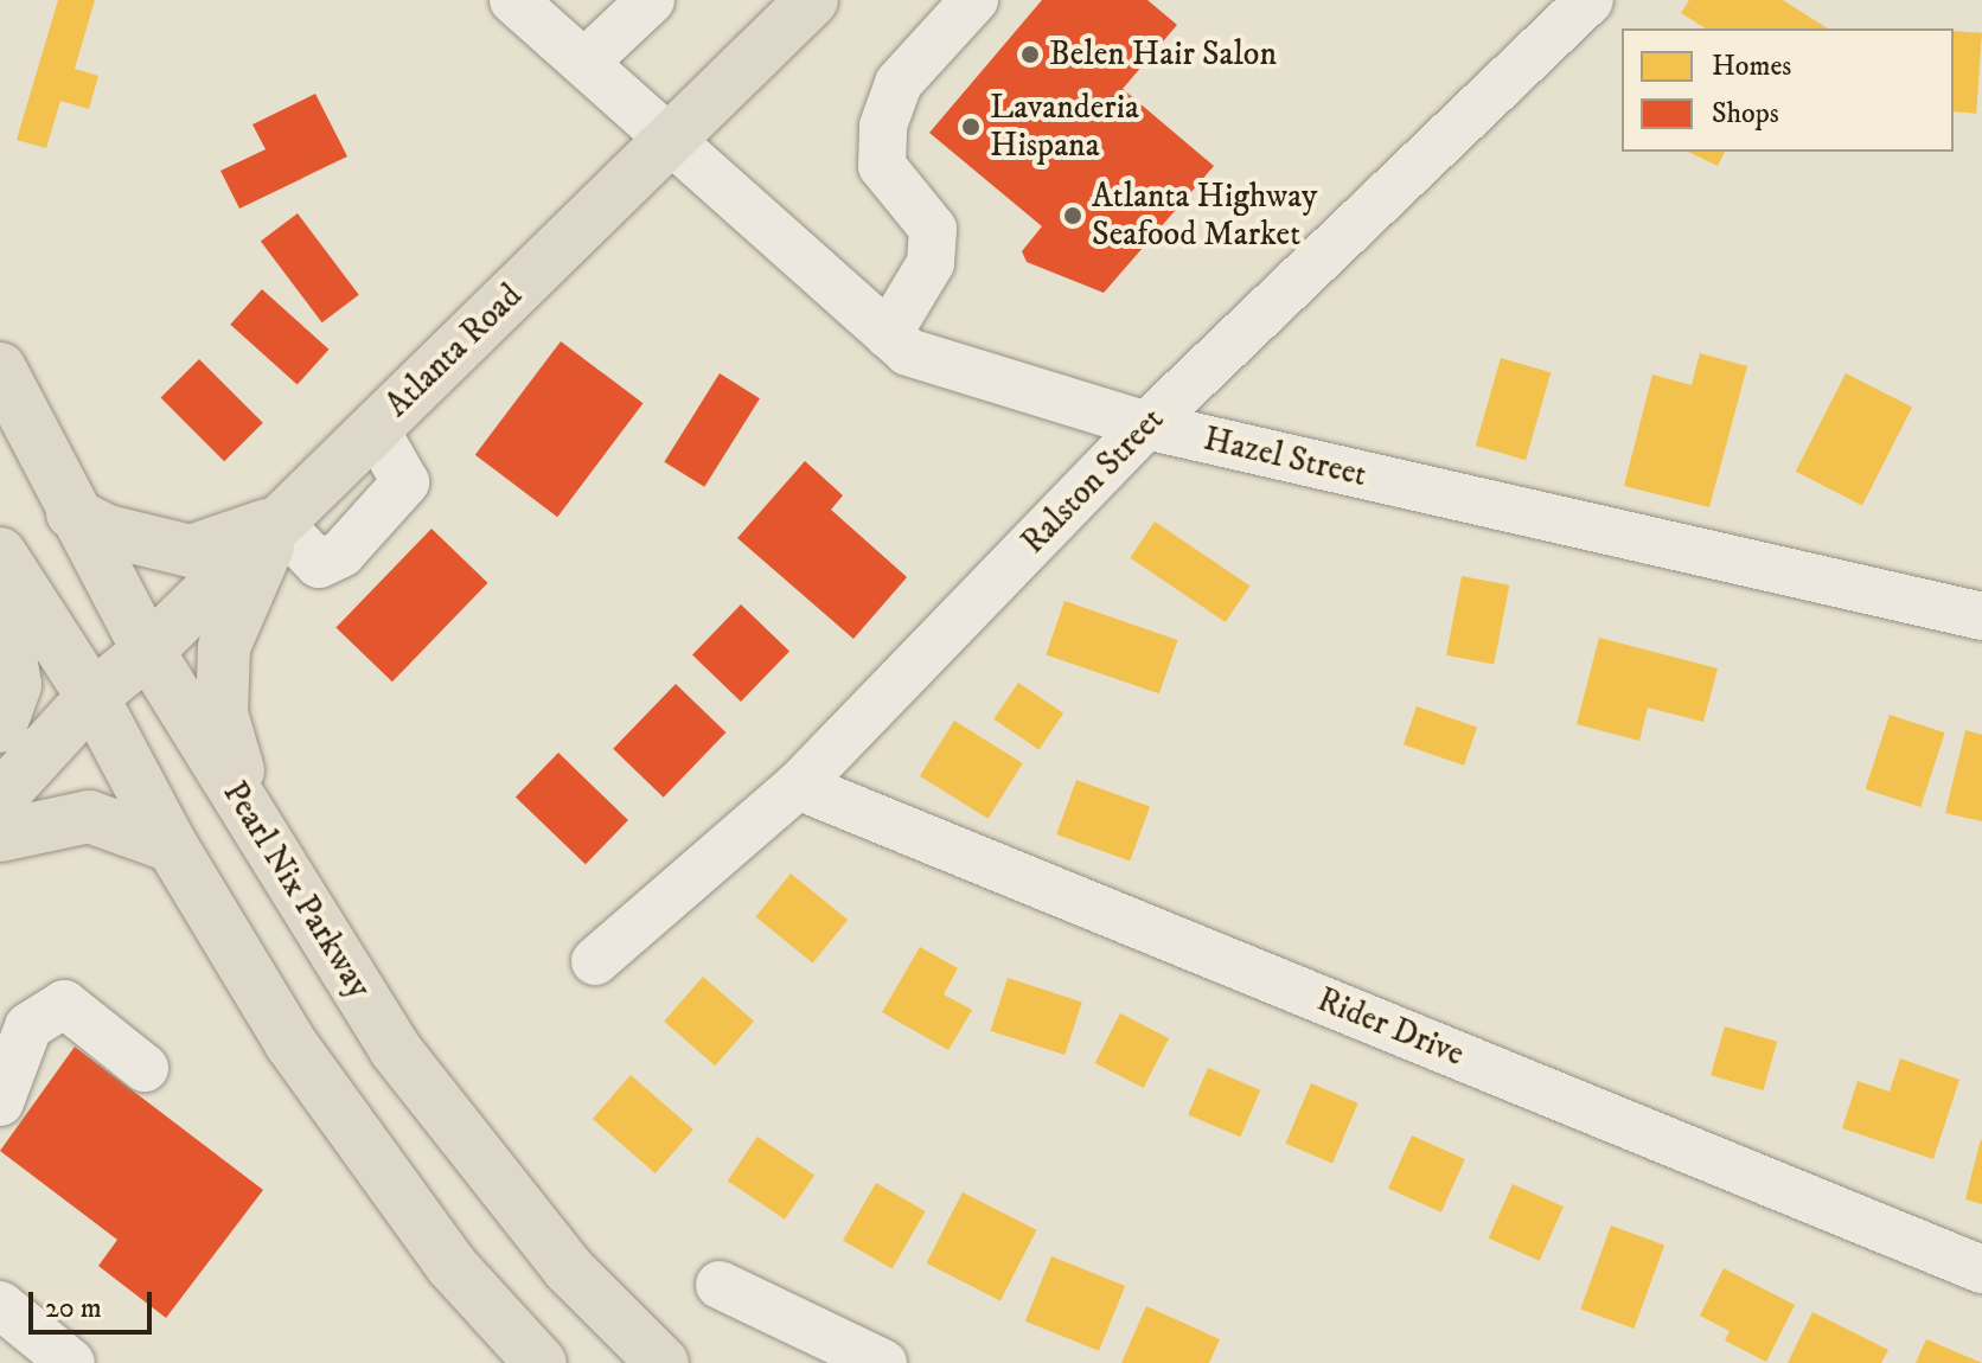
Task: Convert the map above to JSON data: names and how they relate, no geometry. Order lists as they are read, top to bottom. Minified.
{"streets":{"main road":["Atlanta Road","Pearl Nix Parkway"],"street":["Hazel Street","Ralston Street","Rider Drive"]},"crossings":[["Atlanta Road","Hazel Street"],["Atlanta Road","Pearl Nix Parkway"],["Hazel Street","Ralston Street"],["Ralston Street","Rider Drive"]],"places":["Belen Hair Salon","Lavanderia Hispana","Atlanta Highway Seafood Market"],"legend":["Homes","Shops"],"scale_bar":"20 m"}
